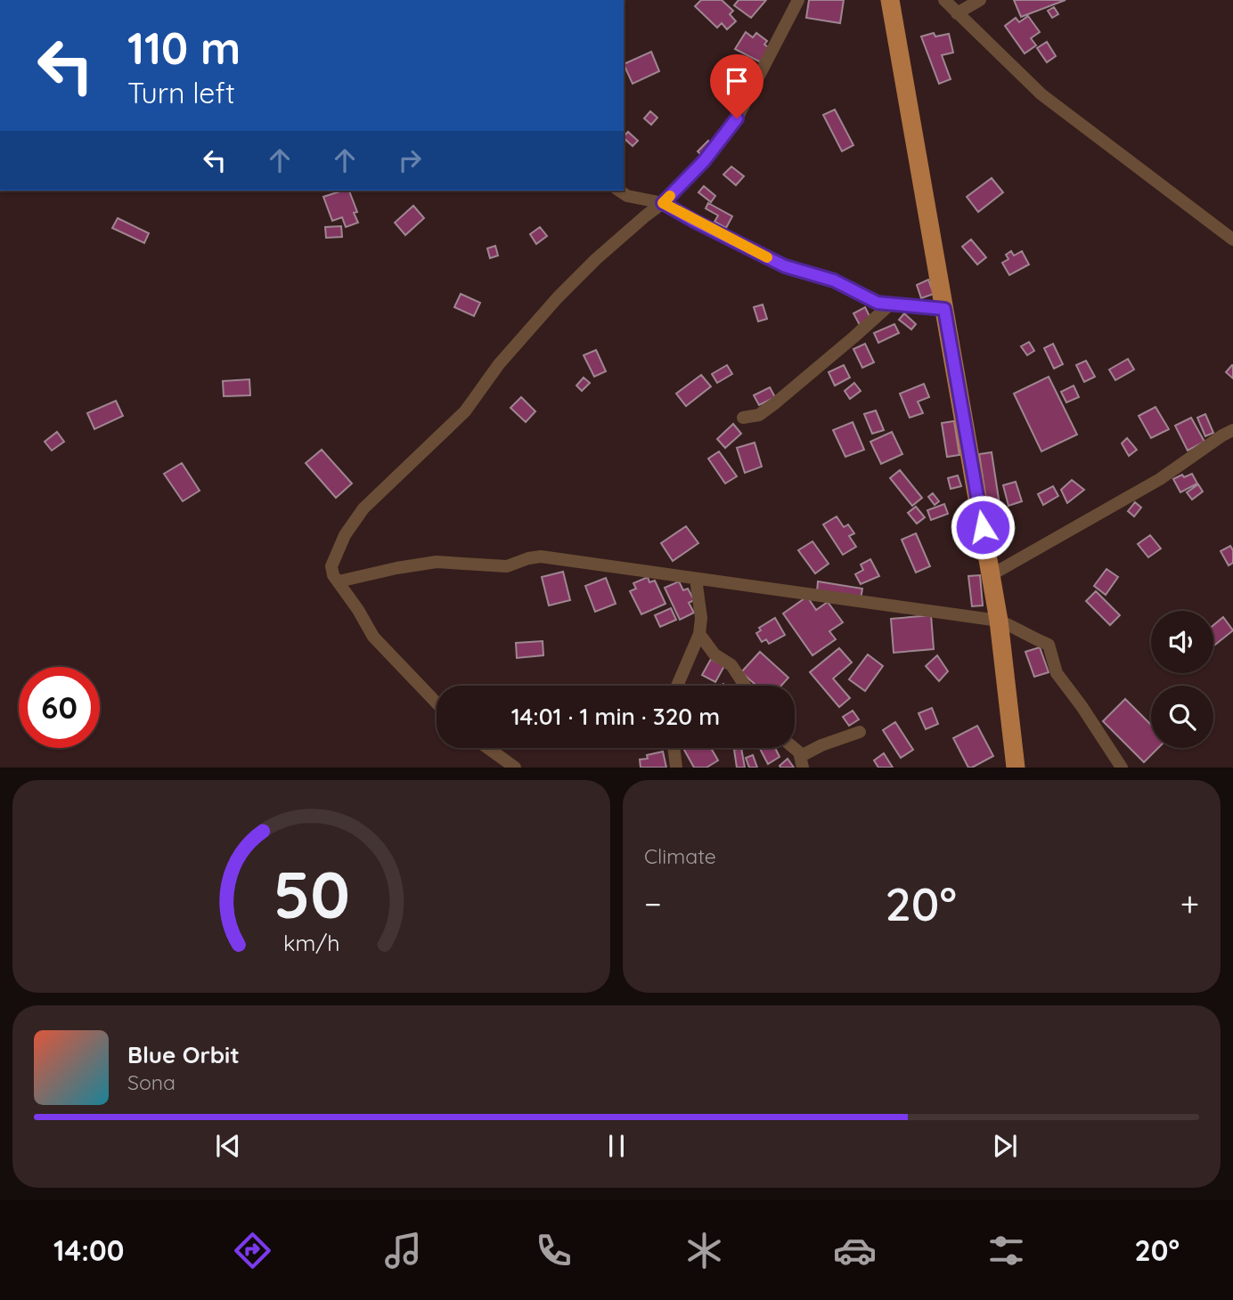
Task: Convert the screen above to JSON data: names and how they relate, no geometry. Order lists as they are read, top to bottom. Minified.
{"page":{"turn":["110 m","Turn left"],"limit":"60","trip":"14:01 · 1 min · 320 m","tile":"Climate","heat":["−","20°","+"],"song":["Blue Orbit","Sona"],"tabs":["14:00","20°"],"gauge":["50","km/h"]}}
